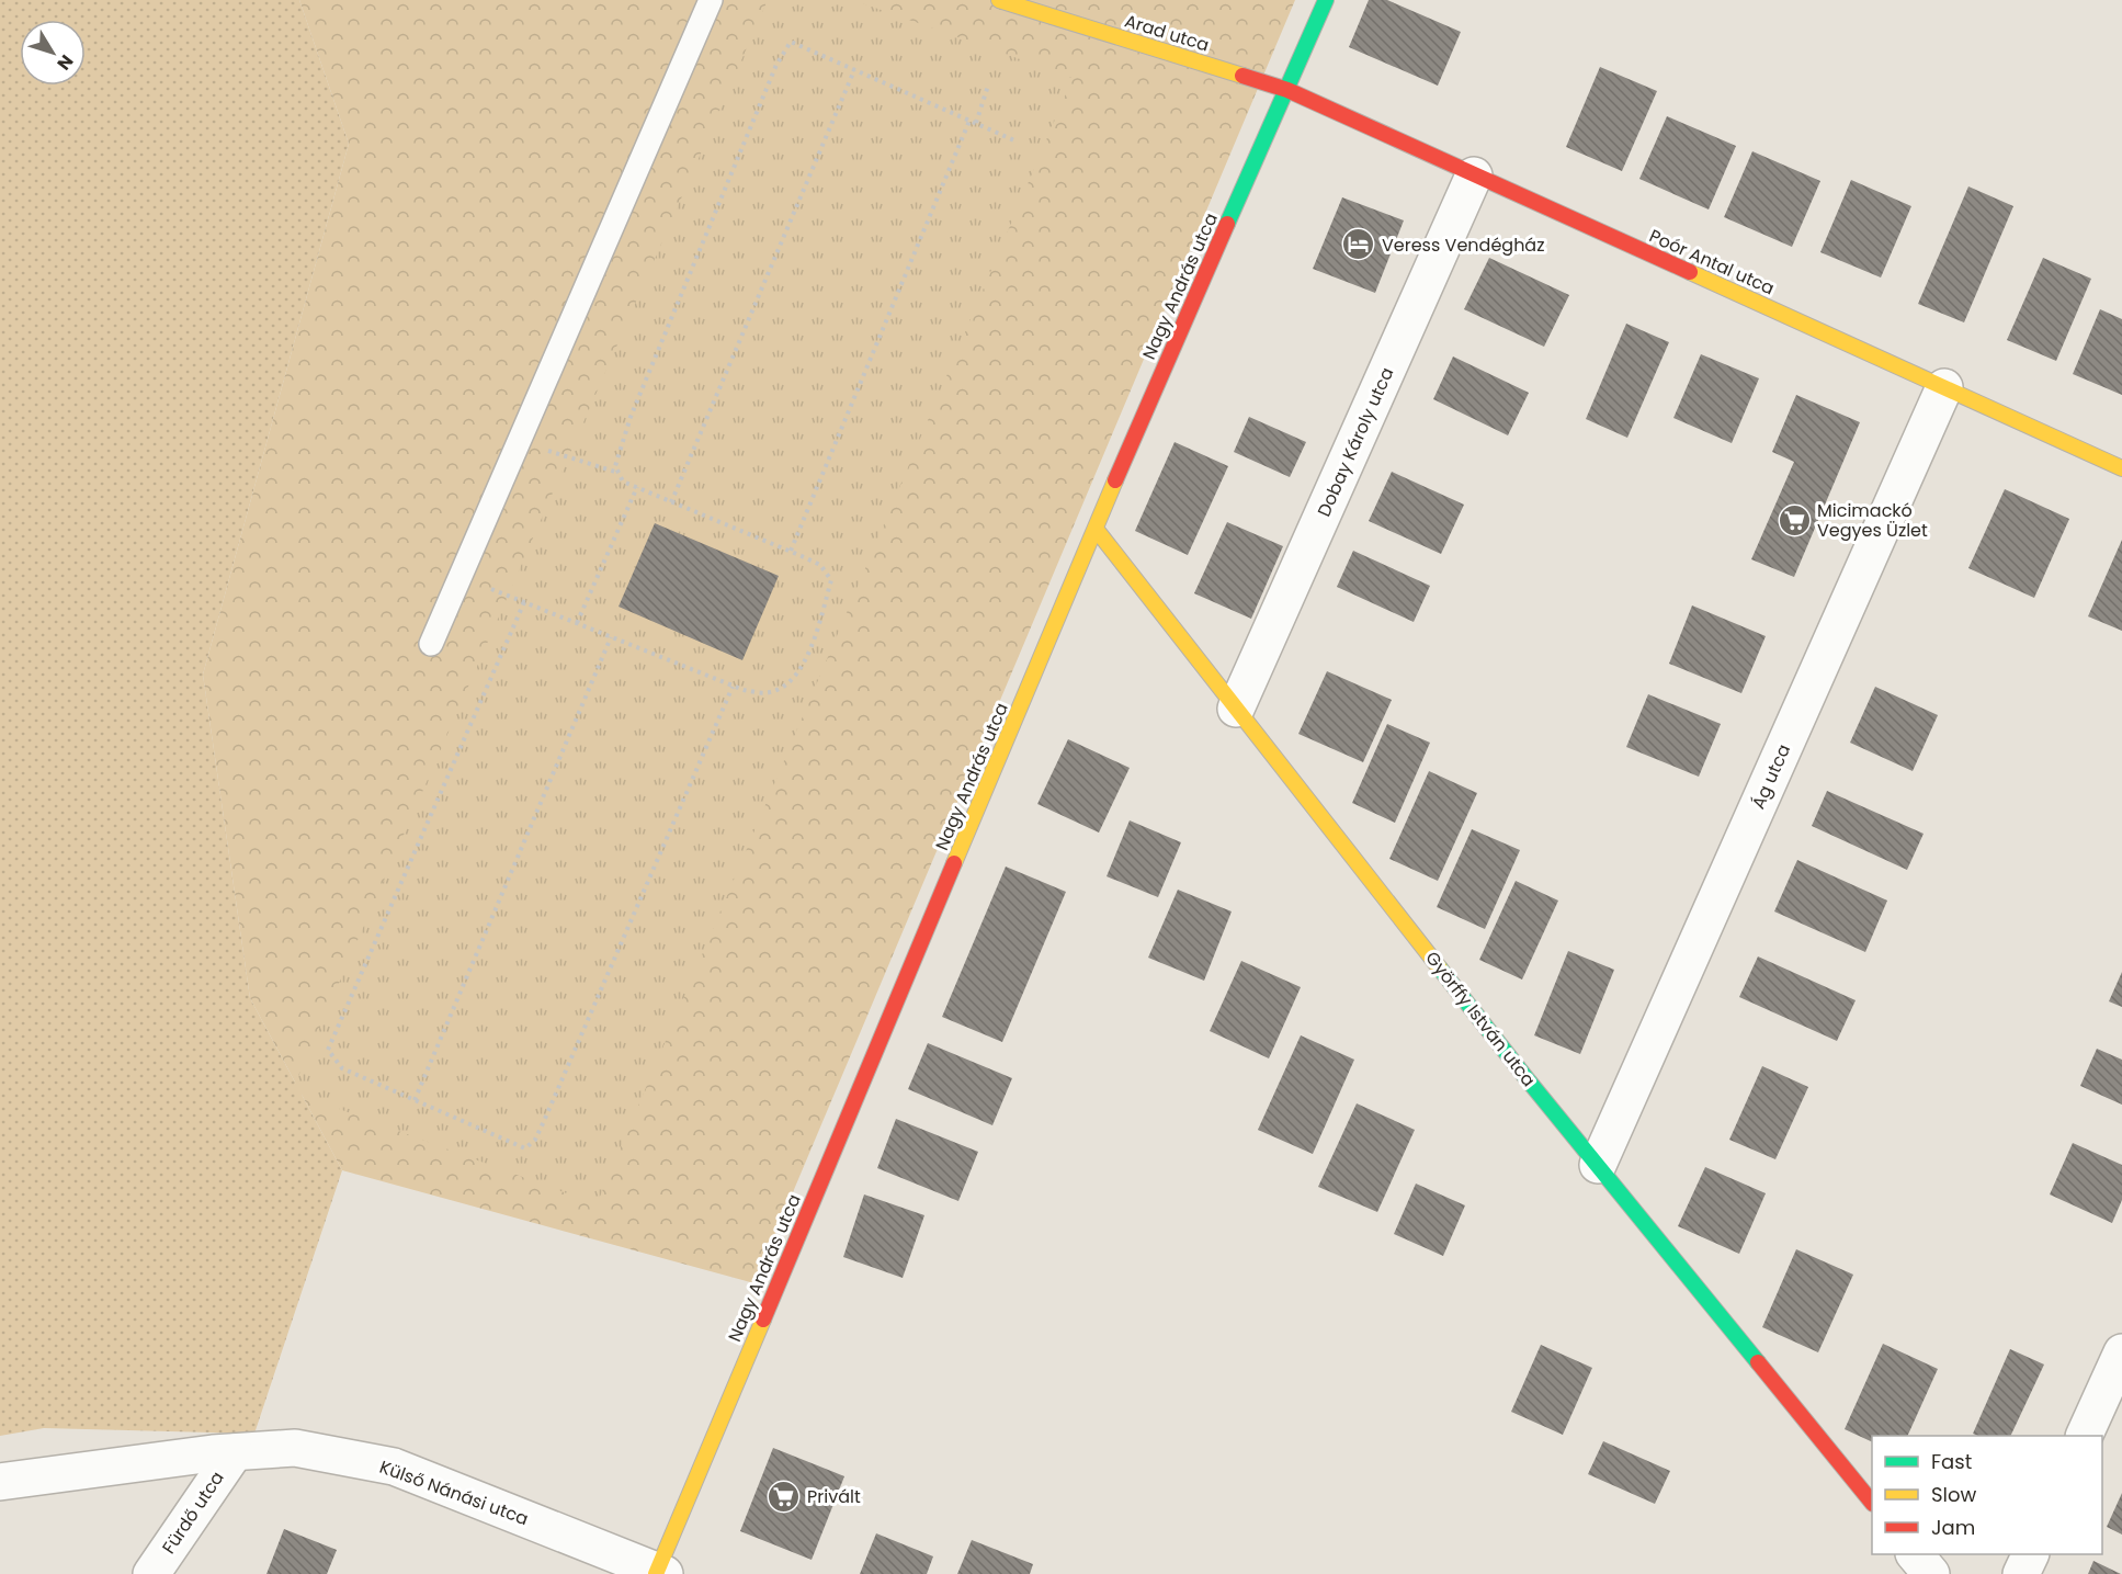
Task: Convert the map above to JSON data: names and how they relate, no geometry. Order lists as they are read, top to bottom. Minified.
{"streets":{"street":["Arad utca","Poór Antal utca","Nagy András utca","Dobay Károly utca","Ág utca","Györffy István utca","Külső Nánási utca","Fürdő utca"]},"crossings":[["Arad utca","Poór Antal utca"],["Arad utca","Nagy András utca"],["Poór Antal utca","Nagy András utca"],["Poór Antal utca","Dobay Károly utca"],["Poór Antal utca","Ág utca"],["Nagy András utca","Györffy István utca"],["Nagy András utca","Külső Nánási utca"],["Dobay Károly utca","Györffy István utca"],["Ág utca","Györffy István utca"],["Külső Nánási utca","Fürdő utca"]],"places":{"hotel":["Veress Vendégház"],"supermarket":["Micimackó Vegyes Üzlet","Privált"]},"legend":["Fast","Slow","Jam"],"north":"bottom right"}
